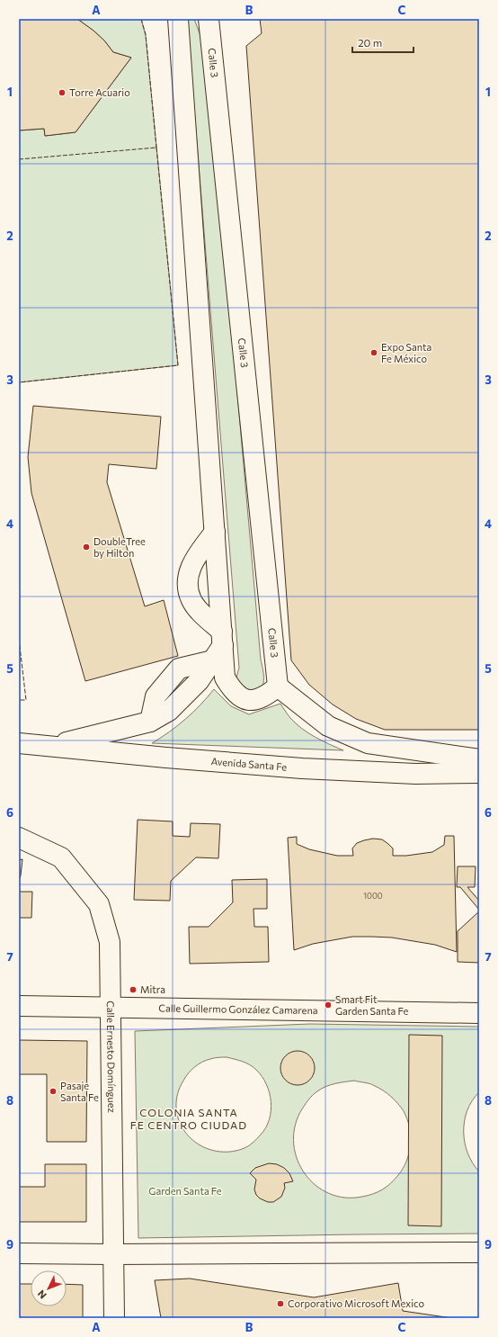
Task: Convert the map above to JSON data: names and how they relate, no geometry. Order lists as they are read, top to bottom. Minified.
{"streets":{"street":["Calle 3","Avenida Santa Fe","Calle Guillermo González Camarena","Calle Ernesto Domínguez"]},"crossings":[["Calle Guillermo González Camarena","Calle Ernesto Domínguez"]],"districts":["COLONIA SANTA FE CENTRO CIUDAD"],"parks":["Garden Santa Fe"],"places":["Torre Acuario","Expo Santa Fe México","DoubleTree by Hilton","Mitra","Smart Fit Garden Santa Fe","Pasaje Santa Fe","Corporativo Microsoft Mexico"],"house_numbers":["1000"],"scale_bar":"20 m","north":"bottom left","grid":{"columns":["A","B","C"],"rows":["1","2","3","4","5","6","7","8","9"]}}
